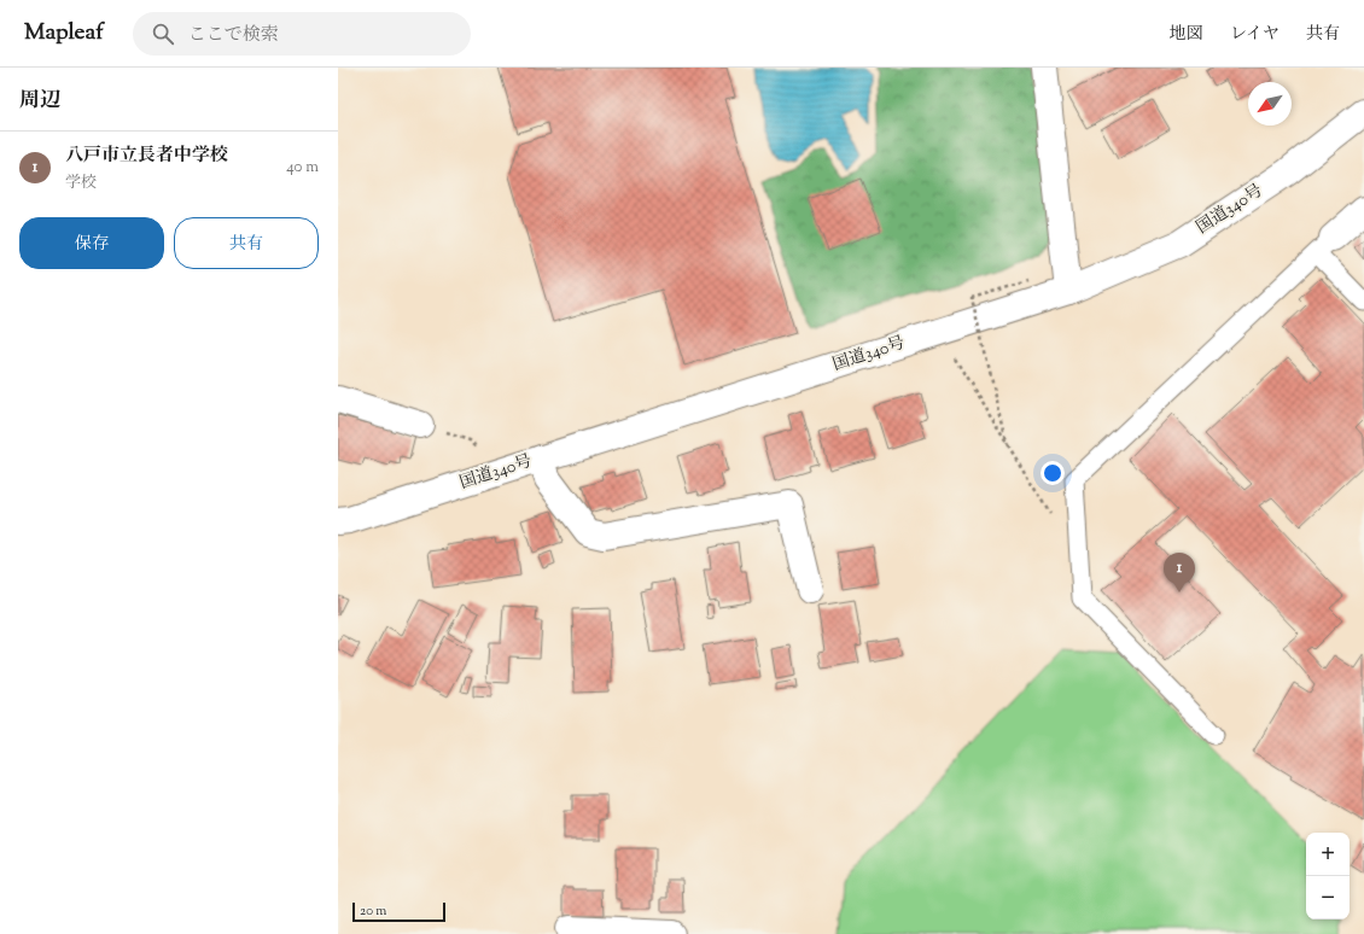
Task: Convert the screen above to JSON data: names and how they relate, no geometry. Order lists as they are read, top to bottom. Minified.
{"streets":{"main road":["国道340号"]},"scale_bar":"20 m","north":"bottom left","page":{"header":"Mapleaf","search":"ここで検索","nav":["地図","レイヤ","共有"],"heading":"周辺","list":[{"mark":"1","name":"八戸市立長者中学校","note":"学校","value":"40 m"}],"buttons":["保存","共有"],"pins":"1","map_buttons":["+","−"],"scale":"20 m"}}
